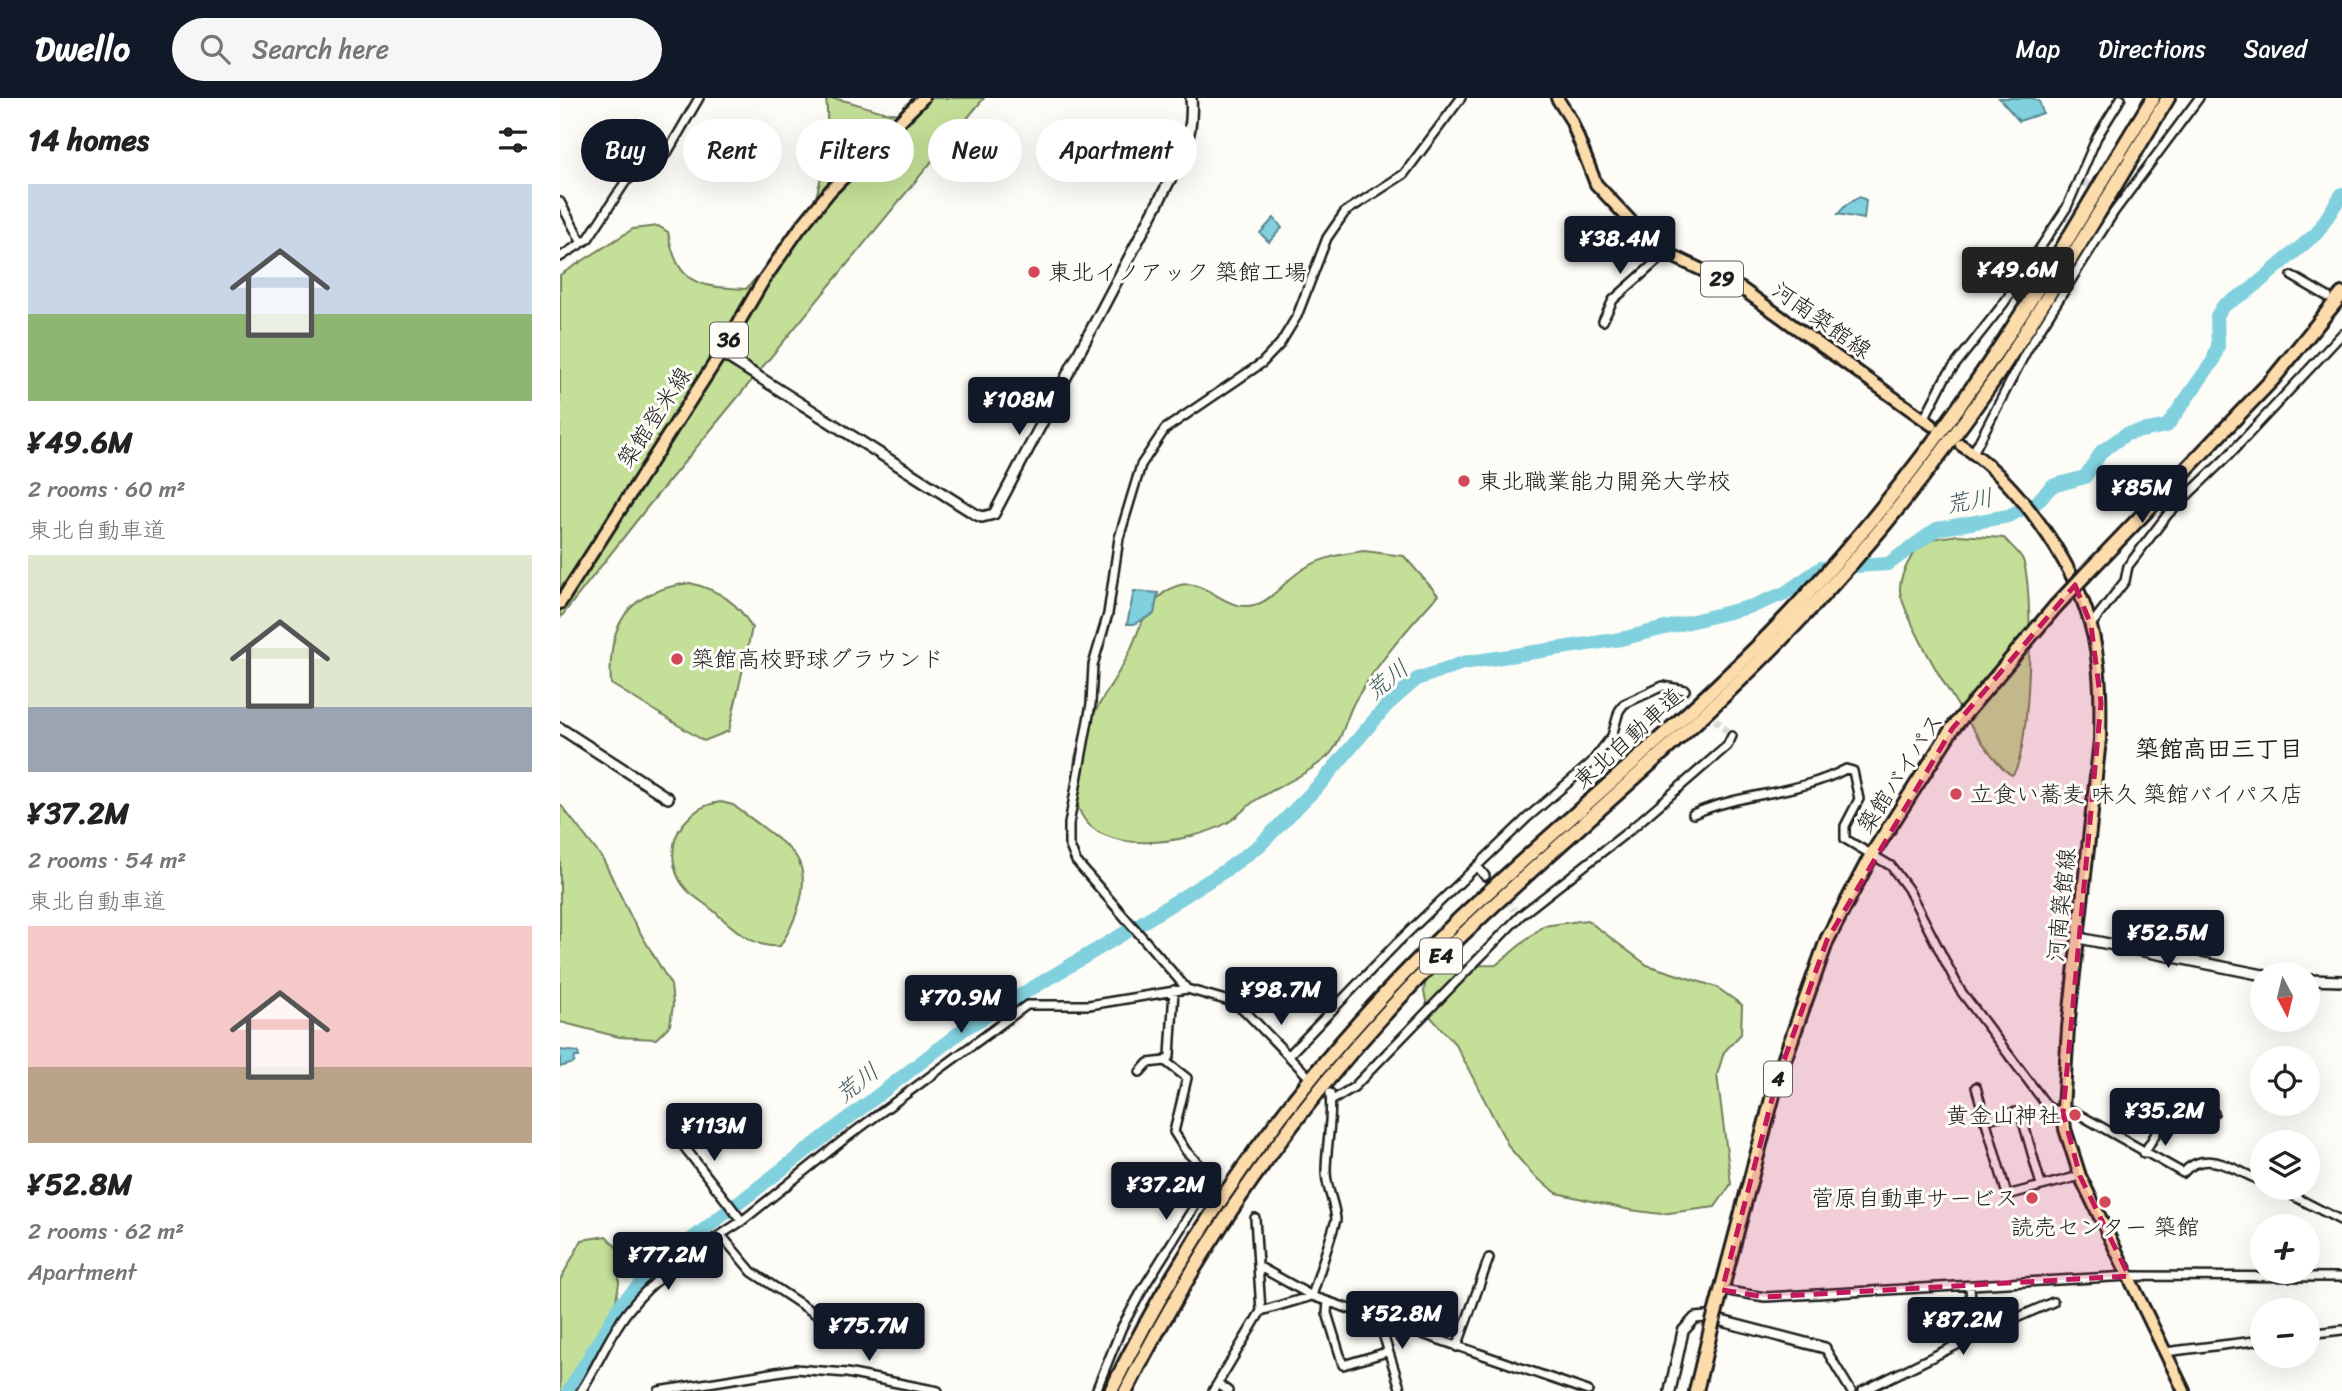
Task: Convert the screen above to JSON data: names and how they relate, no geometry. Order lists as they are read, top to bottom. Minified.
{"streets":{"highway":["東北自動車道","築館バイパス","E4","4"],"main road":["29","河南築館線","36","築館登米線"]},"districts":["築館高田三丁目"],"water":["荒川"],"places":["東北イノアック 築館工場","東北職業能力開発大学校","築館高校野球グラウンド","立食い蕎麦 味久 築館バイパス店","黄金山神社","菅原自動車サービス","読売センター 築館"],"north":"bottom","page":{"header":"Dwello","search":"Search here","nav":["Map","Directions","Saved"],"heading":"14 homes","chip":["Buy","Rent","Filters","New","Apartment"],"list":[{"name":"¥49.6M","note":"2 rooms · 60 m² · 東北自動車道"},{"name":"¥37.2M","note":"2 rooms · 54 m² · 東北自動車道"},{"name":"¥52.8M","note":"2 rooms · 62 m² · Apartment"}],"price":["¥38.4M","¥49.6M","¥108M","¥85M","¥52.5M","¥98.7M","¥70.9M","¥35.2M","¥113M","¥37.2M","¥77.2M","¥52.8M","¥87.2M","¥75.7M"],"map_buttons":["+","−"]}}
